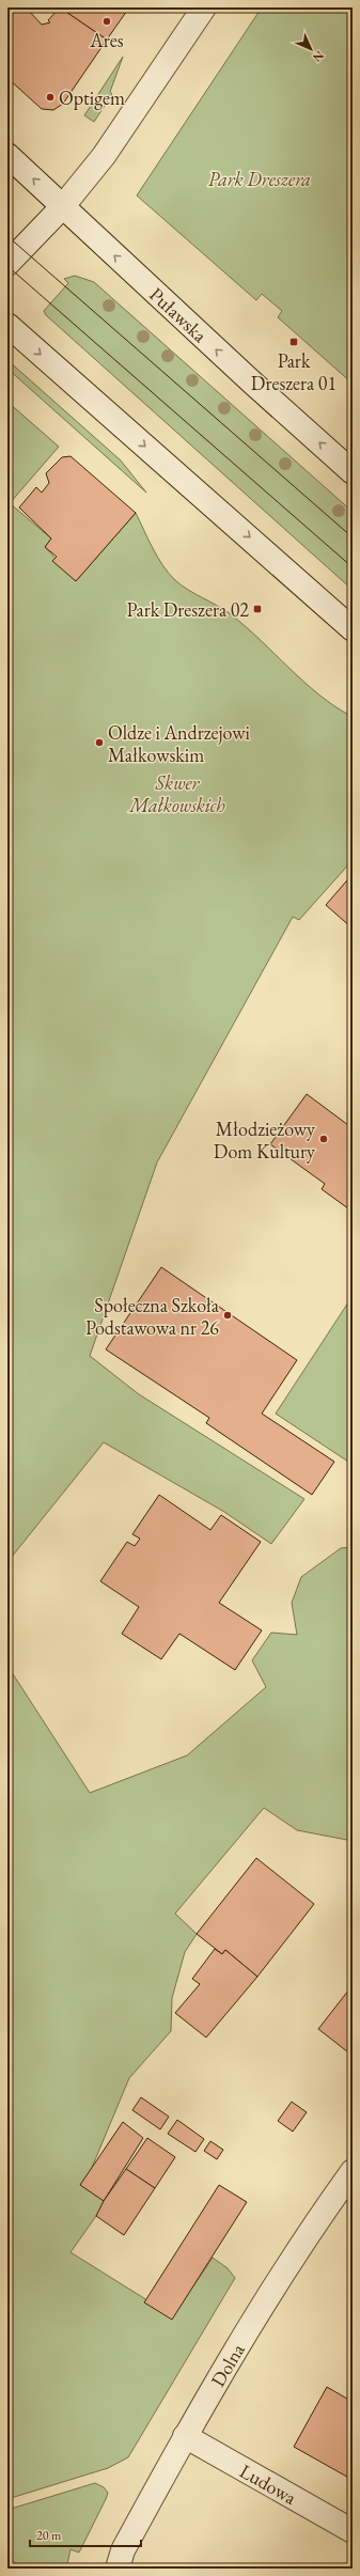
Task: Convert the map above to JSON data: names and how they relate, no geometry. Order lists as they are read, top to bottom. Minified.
{"streets":{"main road":["Puławska","Dolna","Ludowa"]},"crossings":[["Dolna","Ludowa"]],"parks":["Park Dreszera","Skwer Małkowskich"],"places":{"other":["Ares","Optigem","Oldze i Andrzejowi Małkowskim","Młodzieżowy Dom Kultury","Społeczna Szkoła Podstawowa nr 26"],"transit":["Park Dreszera 01","Park Dreszera 02"]},"scale_bar":"20 m","north":"bottom right"}
